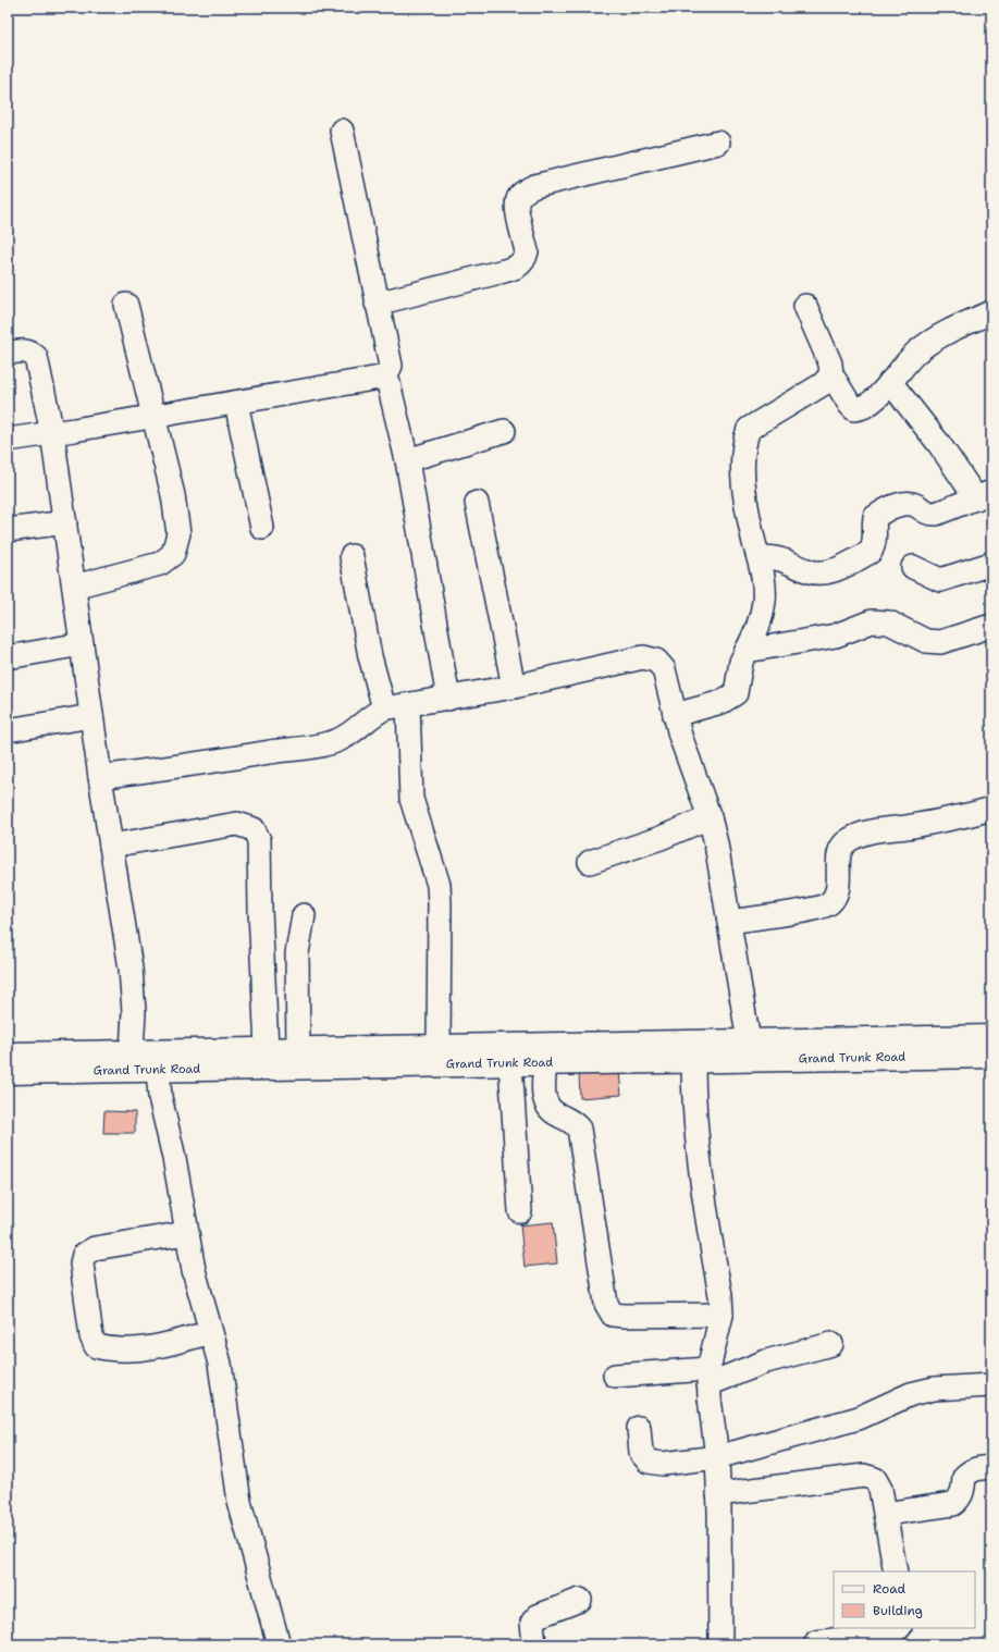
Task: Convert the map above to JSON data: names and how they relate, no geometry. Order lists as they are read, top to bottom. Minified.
{"streets":{"main road":["Grand Trunk Road"]},"legend":["Road","Building"]}
